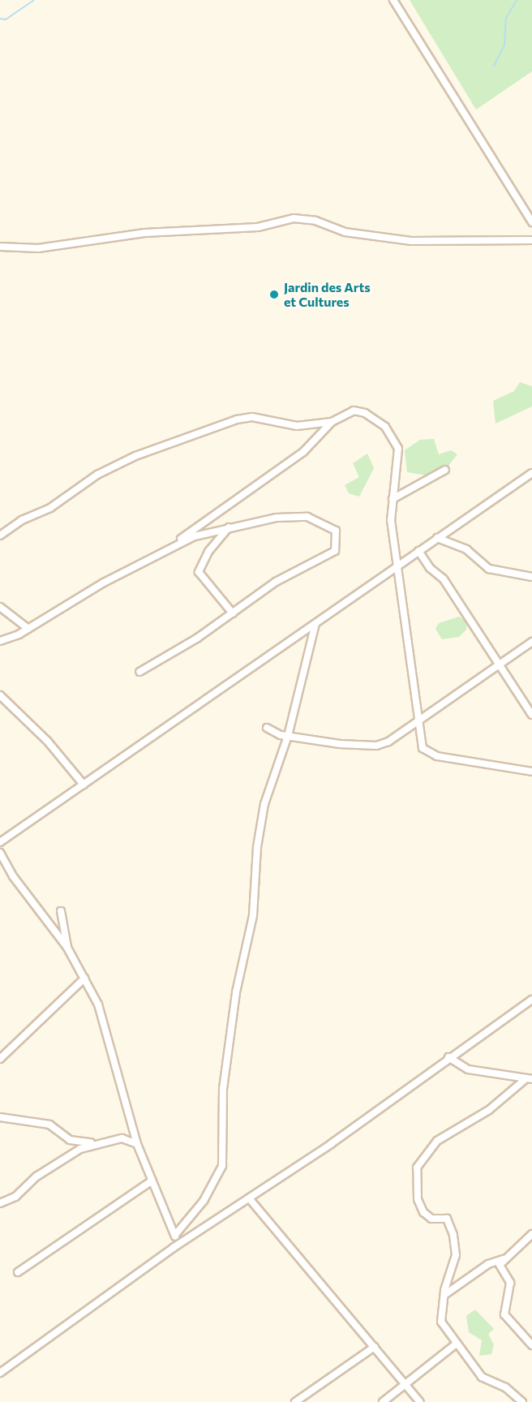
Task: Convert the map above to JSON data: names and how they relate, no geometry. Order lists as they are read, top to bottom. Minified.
{"places":["Jardin des Arts et Cultures"]}
